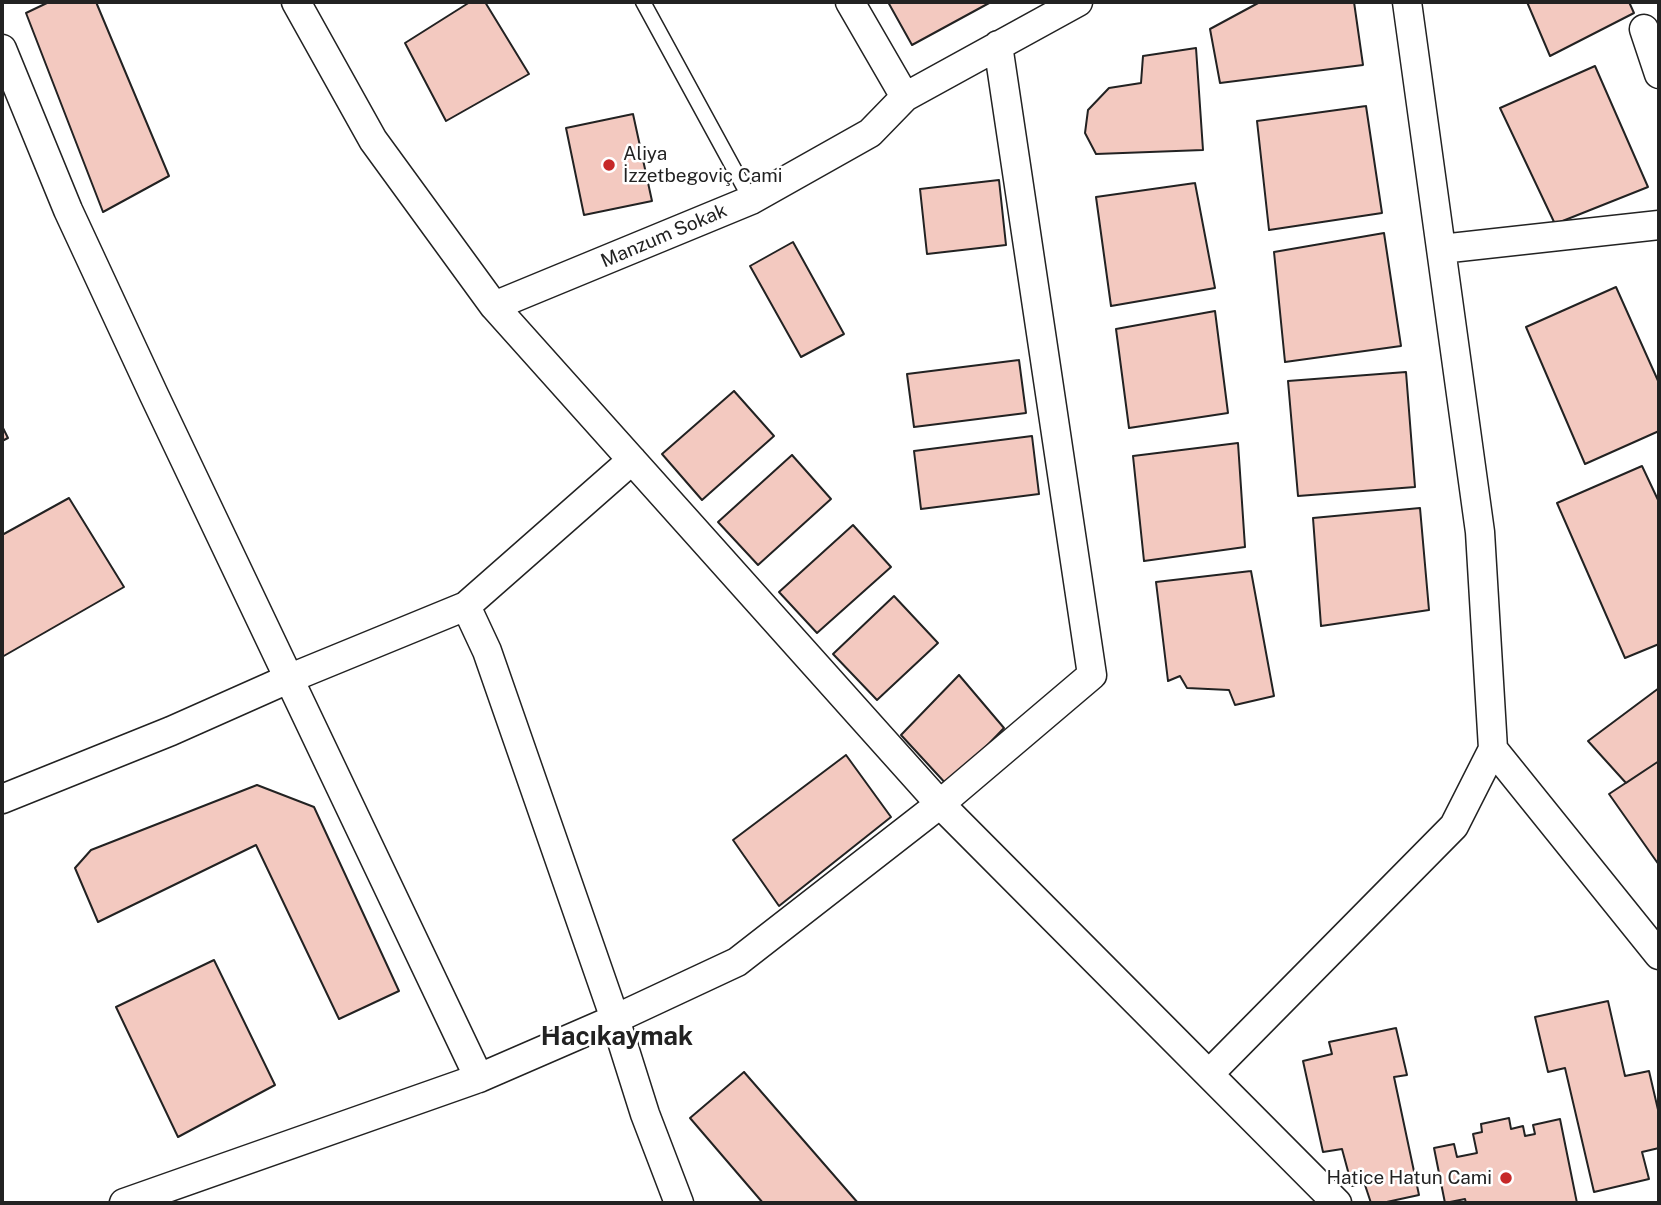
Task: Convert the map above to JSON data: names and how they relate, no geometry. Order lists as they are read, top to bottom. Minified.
{"streets":{"street":["Manzum Sokak"]},"districts":["Hacıkaymak"],"places":["Aliya İzzetbegoviç Cami","Hatice Hatun Cami"]}
